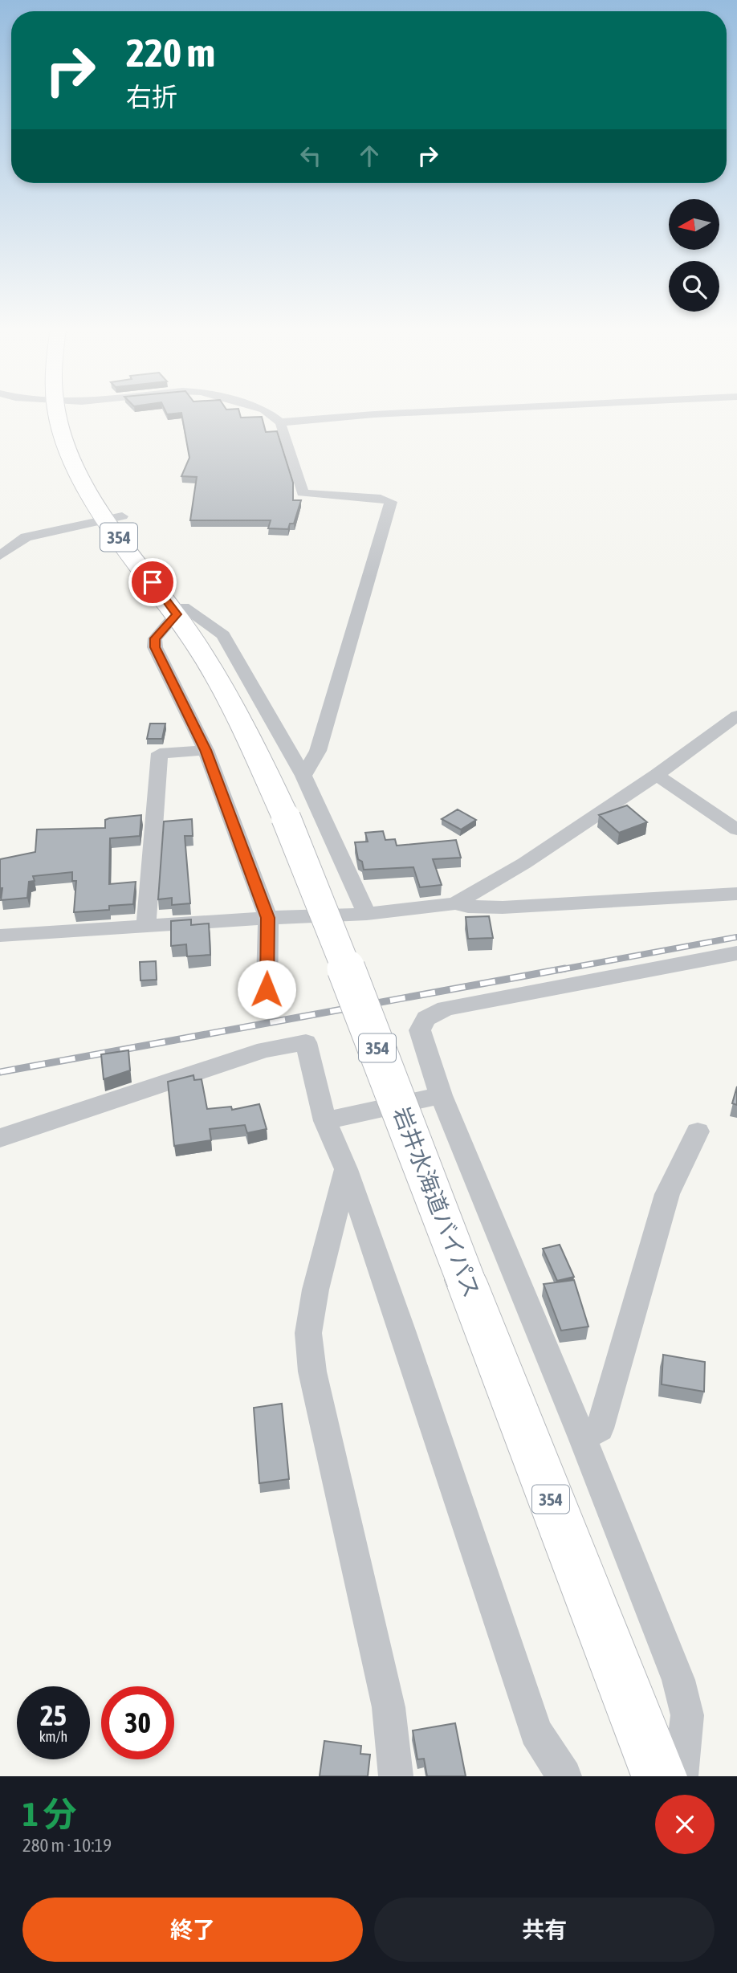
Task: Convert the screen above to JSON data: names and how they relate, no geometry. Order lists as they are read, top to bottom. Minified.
{"streets":{"highway":["354","岩井水海道バイパス"]},"north":"left","page":{"turn":["220 m","右折"],"speed":"25 km/h","limit":"30","heading":["1 分","280 m · 10:19"],"buttons":["終了","共有"]}}
